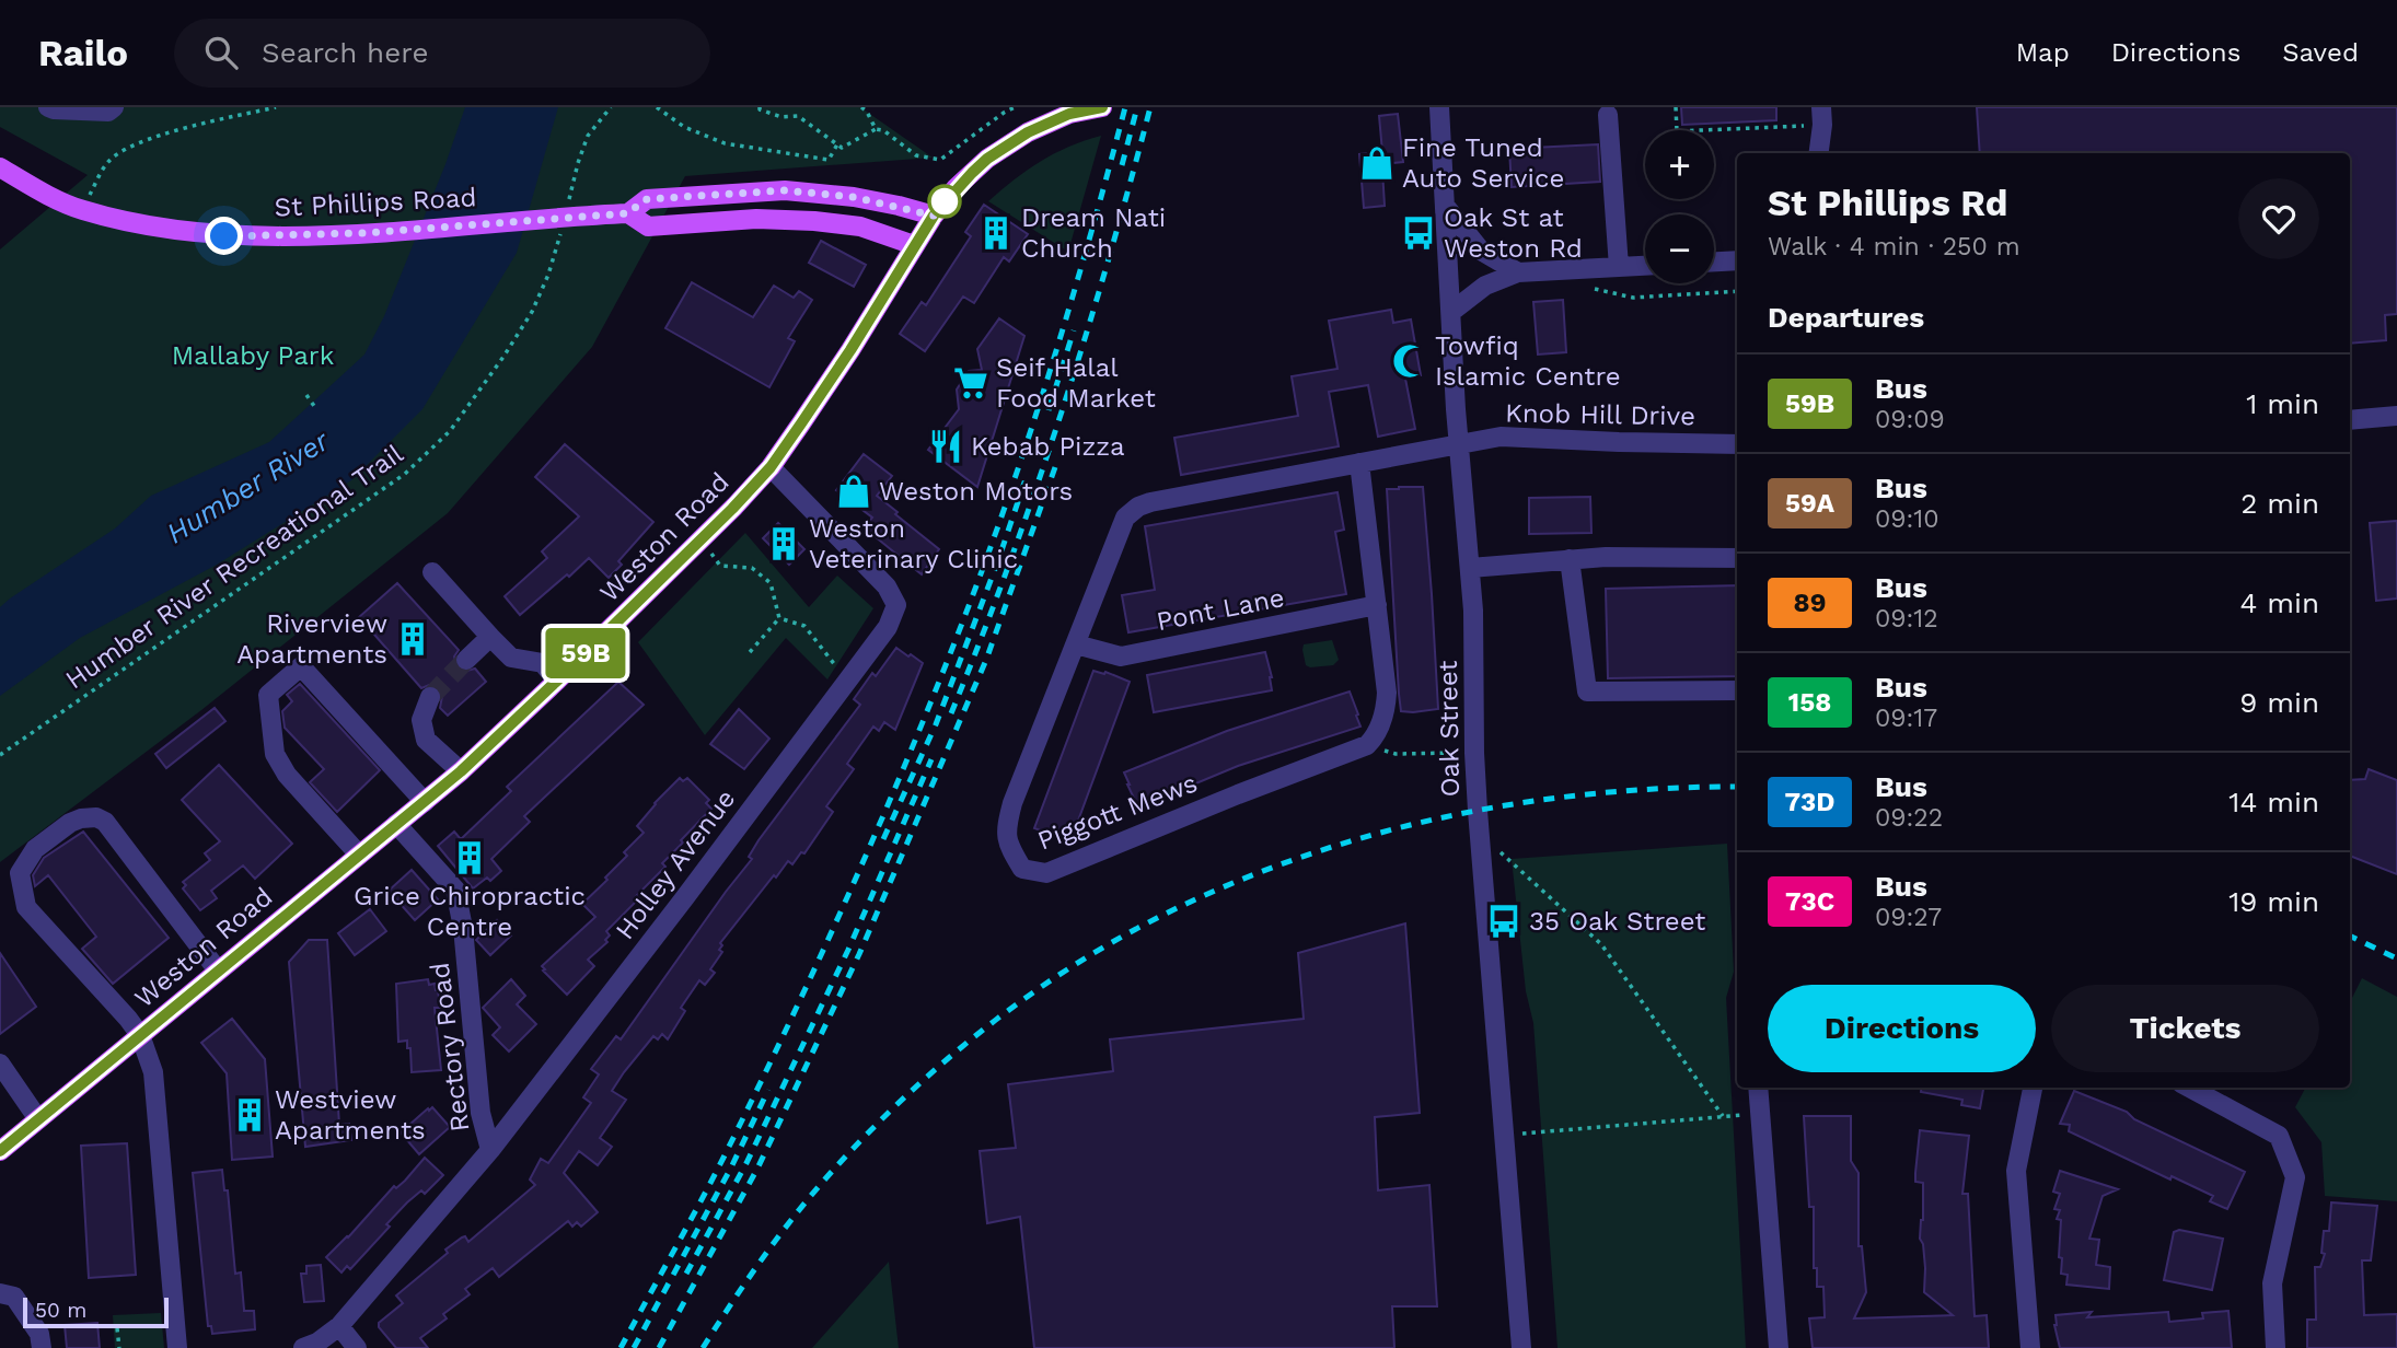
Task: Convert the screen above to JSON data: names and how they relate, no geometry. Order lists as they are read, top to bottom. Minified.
{"streets":{"main road":["St Phillips Road","Weston Road"],"street":["Knob Hill Drive","Pont Lane","Oak Street","Piggott Mews","Holley Avenue","Rectory Road"],"path":["Humber River Recreational Trail"]},"crossings":[["St Phillips Road","Weston Road"],["Knob Hill Drive","Oak Street"],["Knob Hill Drive","Piggott Mews"],["Weston Road","Holley Avenue"],["Weston Road","Rectory Road"],["Pont Lane","Piggott Mews"],["Oak Street","Piggott Mews"],["Holley Avenue","Rectory Road"]],"water":["Humber River"],"parks":["Mallaby Park"],"places":{"shop":["Fine Tuned Auto Service","Weston Motors"],"building":["Dream Nati Church","Weston Veterinary Clinic","Riverview Apartments","Grice Chiropractic Centre","Westview Apartments"],"bus stop":["Oak St at Weston Rd","35 Oak Street"],"mosque":["Towfiq Islamic Centre"],"supermarket":["Seif Halal Food Market"],"restaurant":["Kebab Pizza"]},"lines":["bus line 59B"],"scale_bar":"50 m","page":{"header":"Railo","search":"Search here","nav":["Map","Directions","Saved"],"on_map":"59B","map_buttons":["+","−"],"heading":[["St Phillips Rd","Walk · 4 min · 250 m"],"Departures"],"list":[{"mark":"59B","name":"Bus","note":"09:09","value":"1 min"},{"mark":"59A","name":"Bus","note":"09:10","value":"2 min"},{"mark":"89","name":"Bus","note":"09:12","value":"4 min"},{"mark":"158","name":"Bus","note":"09:17","value":"9 min"},{"mark":"73D","name":"Bus","note":"09:22","value":"14 min"},{"mark":"73C","name":"Bus","note":"09:27","value":"19 min"}],"buttons":["Directions","Tickets"],"scale":"50 m"}}
